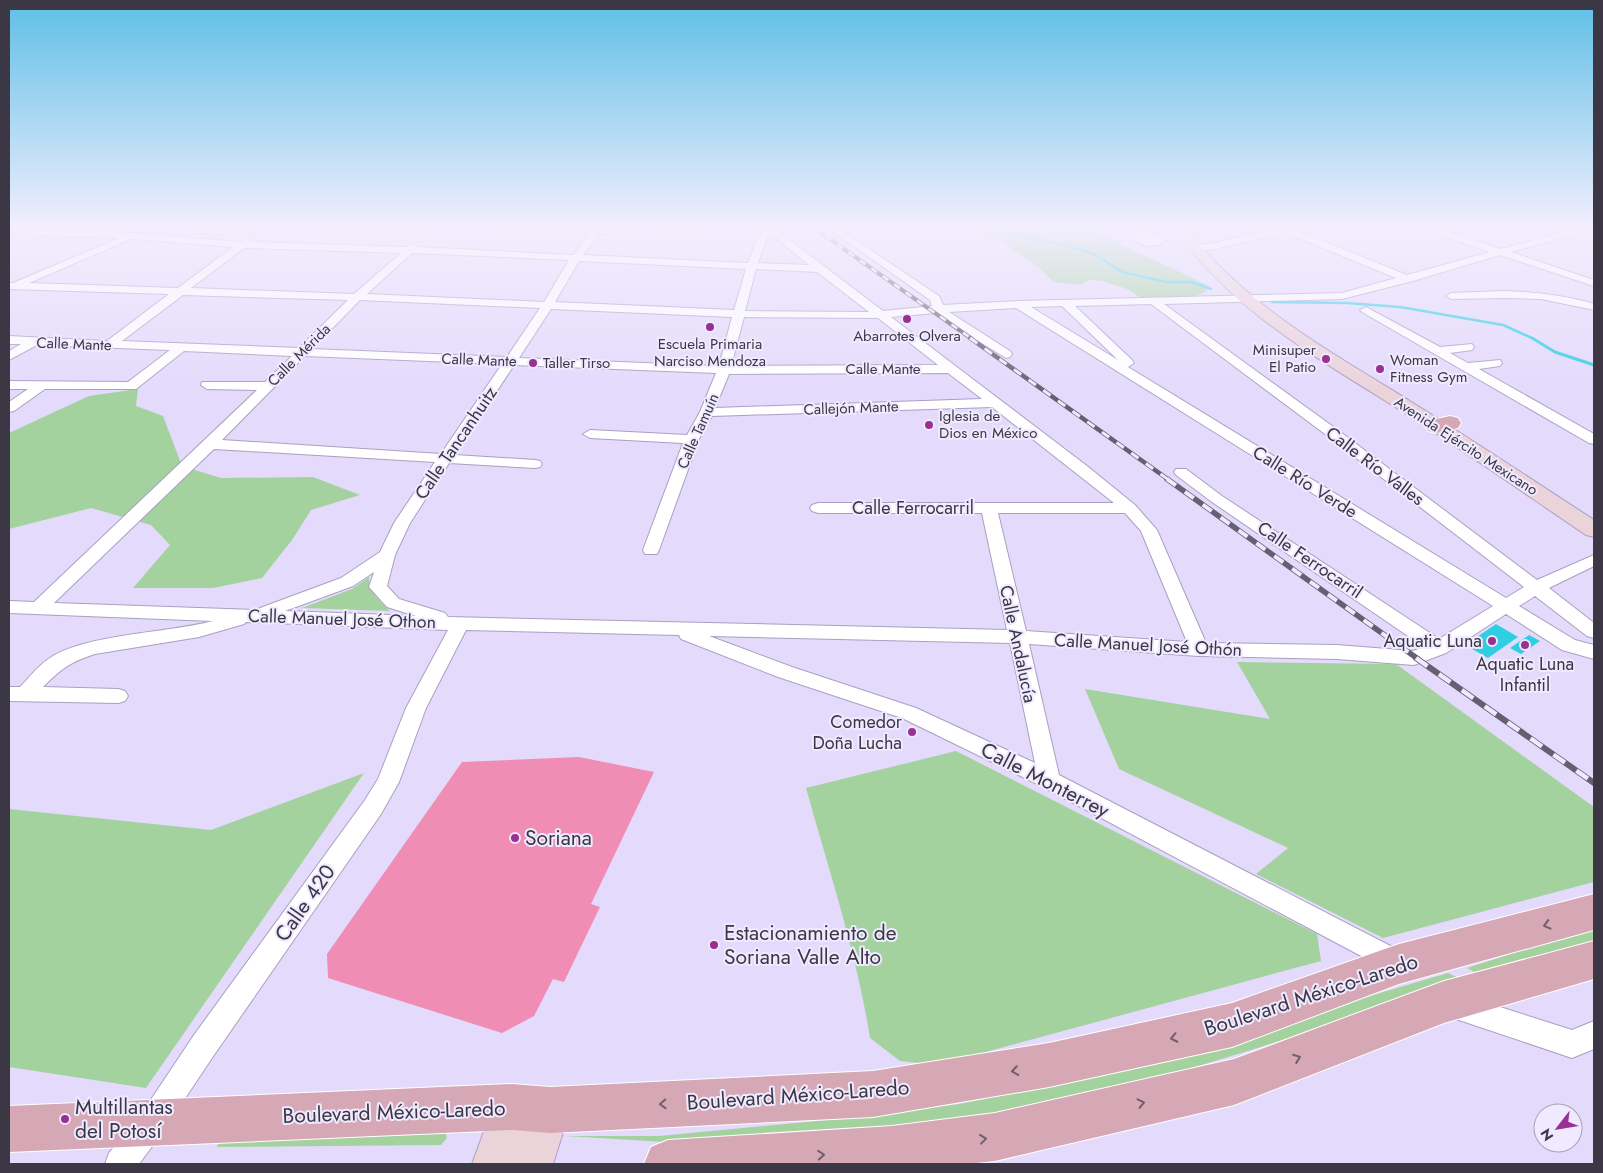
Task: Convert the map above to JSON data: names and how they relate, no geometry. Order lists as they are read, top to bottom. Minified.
{"streets":{"main road":["Avenida Ejército Mexicano","Boulevard México-Laredo"],"street":["Calle Mante","Calle Mérida","Callejón Mante","Calle Tamuín","Calle Tancanhuitz","Calle Río Valles","Calle Río Verde","Calle Ferrocarril","Calle Manuel José Othon","Calle Andalucía","Calle Manuel José Othón","Calle Monterrey","Calle 420"]},"crossings":[["Calle Mante","Calle Mérida"],["Calle Mante","Calle Tamuín"],["Calle Mante","Calle Tancanhuitz"],["Calle Mérida","Calle Manuel José Othon"],["Callejón Mante","Calle Tamuín"],["Calle Tancanhuitz","Calle Manuel José Othon"],["Calle Tancanhuitz","Calle 420"],["Calle Río Valles","Calle Manuel José Othón"],["Calle Río Verde","Calle Manuel José Othón"],["Calle Ferrocarril","Calle Andalucía"],["Calle Ferrocarril","Calle Manuel José Othón"],["Calle Manuel José Othon","Calle Manuel José Othón"],["Calle Manuel José Othon","Calle Monterrey"],["Calle Manuel José Othon","Calle 420"],["Calle Andalucía","Calle Manuel José Othón"],["Calle Andalucía","Calle Monterrey"],["Calle Manuel José Othón","Calle Monterrey"],["Calle Monterrey","Boulevard México-Laredo"],["Calle 420","Boulevard México-Laredo"]],"places":["Abarrotes Olvera","Escuela Primaria Narciso Mendoza","Minisuper El Patio","Taller Tirso","Woman Fitness Gym","Iglesia de Dios en México","Aquatic Luna","Aquatic Luna Infantil","Comedor Doña Lucha","Soriana","Estacionamiento de Soriana Valle Alto","Multillantas del Potosí"],"north":"bottom left"}
